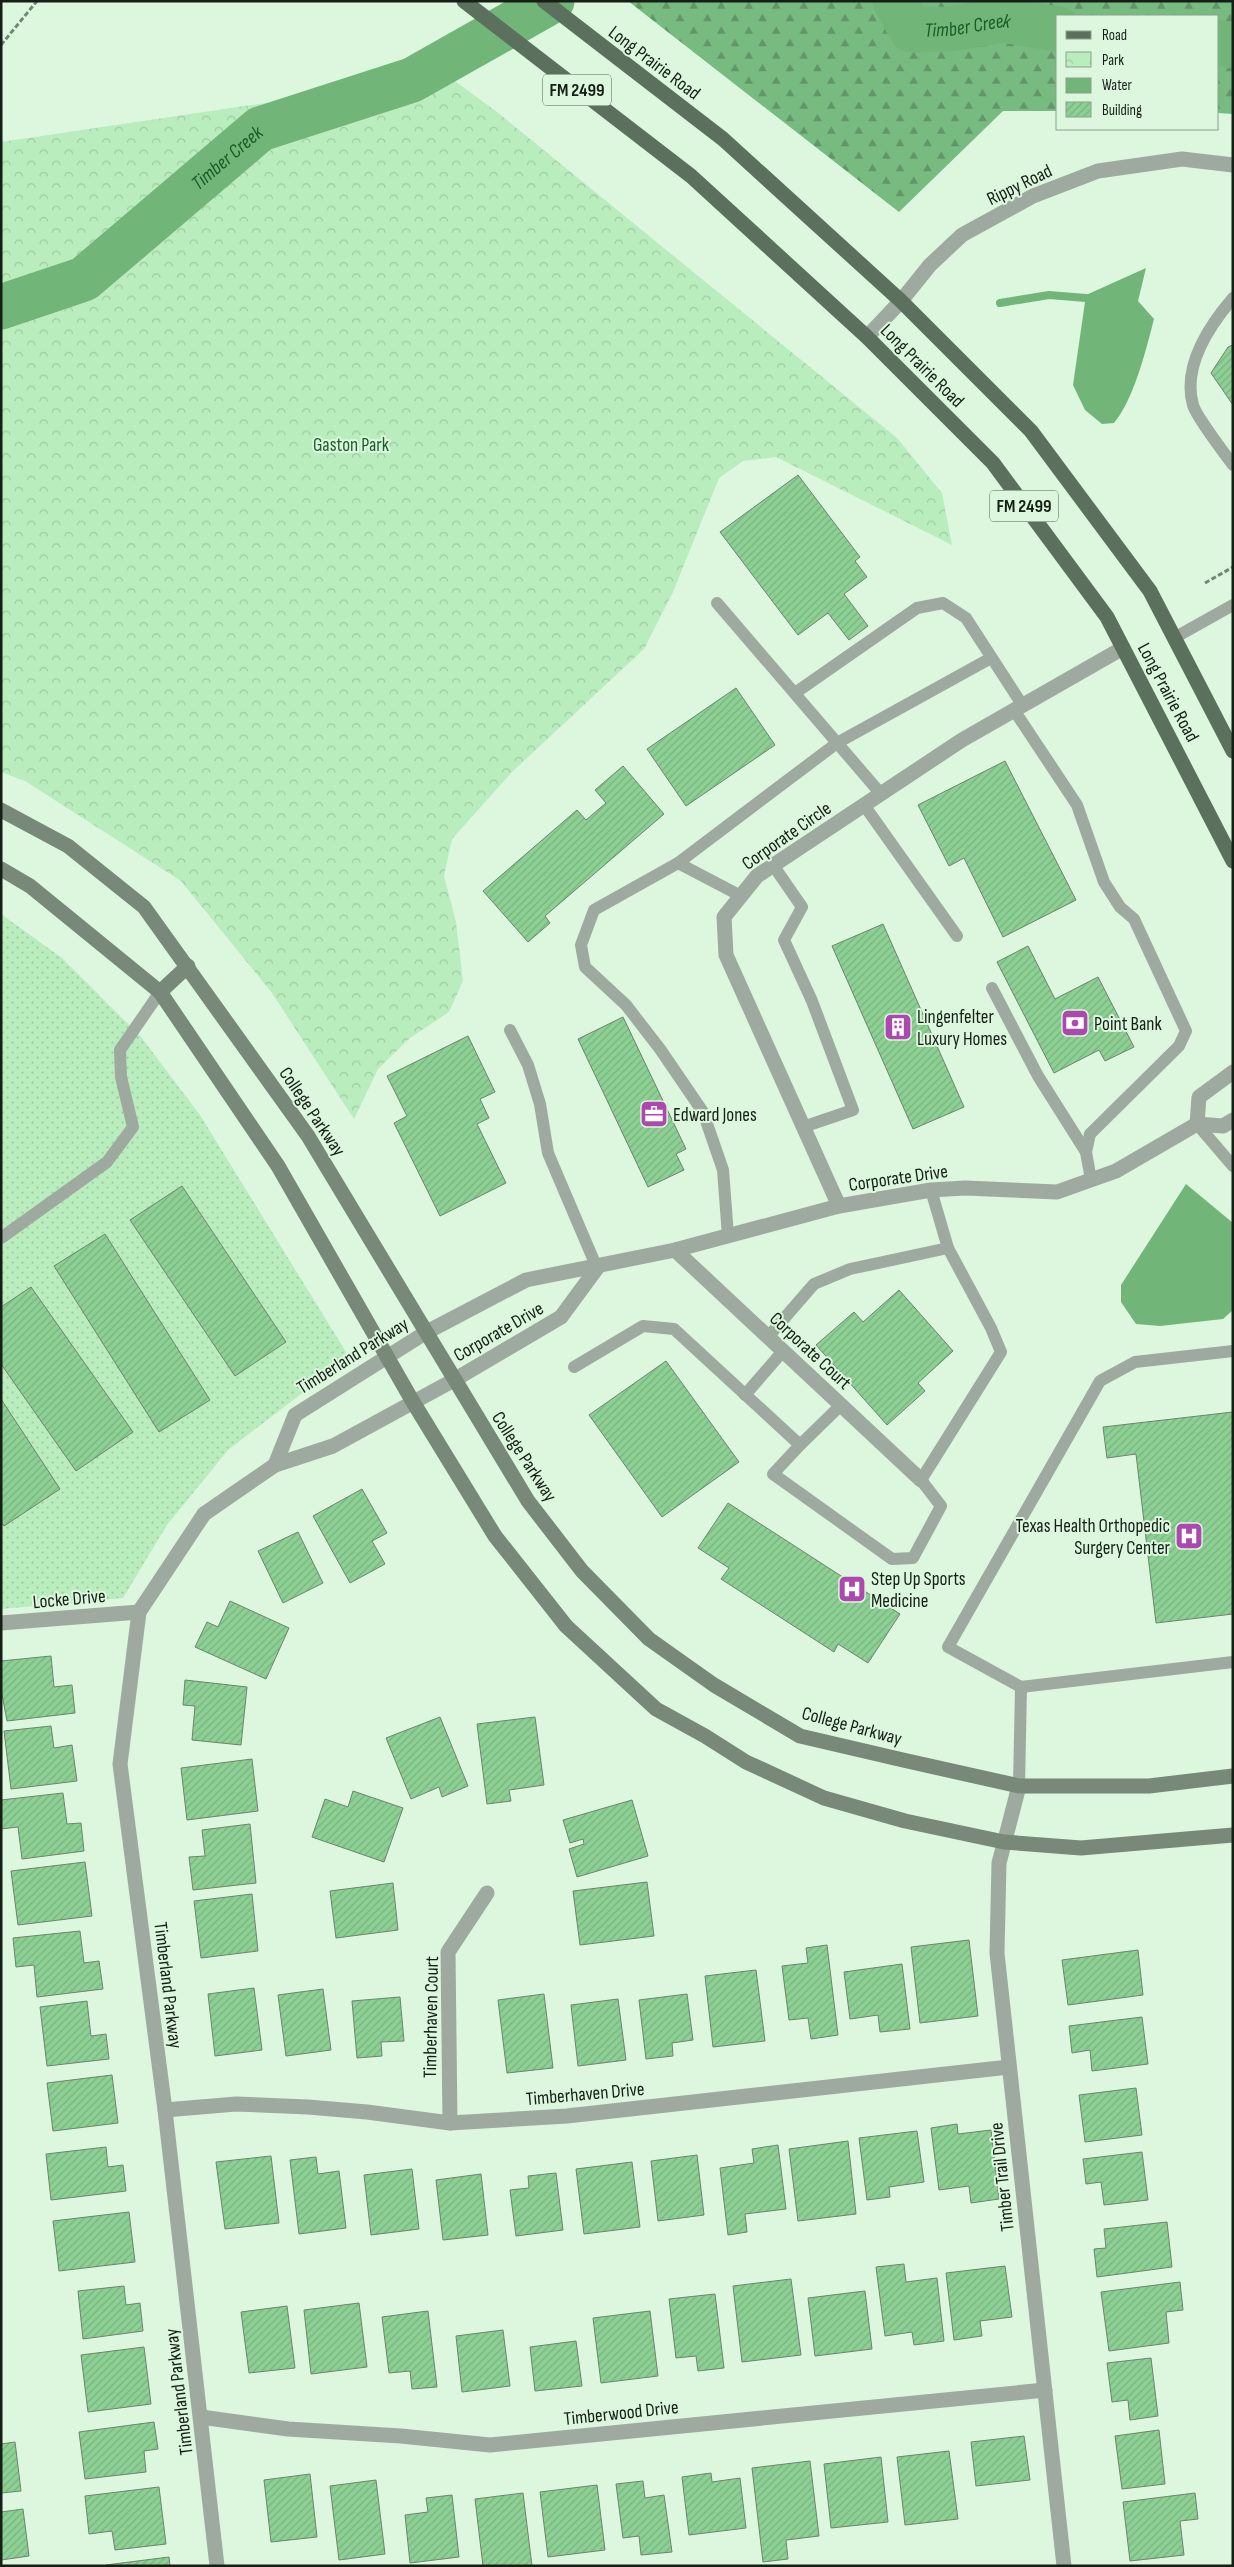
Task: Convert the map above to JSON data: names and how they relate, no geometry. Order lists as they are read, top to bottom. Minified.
{"streets":{"main road":["Long Prairie Road","FM 2499","College Parkway"],"street":["Rippy Road","Corporate Circle","Corporate Drive","Corporate Court","Timberland Parkway","Locke Drive","Timberhaven Court","Timberhaven Drive","Timber Trail Drive","Timberwood Drive"]},"crossings":[["Long Prairie Road","Rippy Road"],["Long Prairie Road","Corporate Circle"],["Corporate Circle","Corporate Drive"],["College Parkway","Corporate Drive"],["College Parkway","Timberland Parkway"],["College Parkway","Timber Trail Drive"],["Corporate Drive","Corporate Court"],["Corporate Drive","Timberland Parkway"],["Timberland Parkway","Locke Drive"],["Timberland Parkway","Timberhaven Drive"],["Timberland Parkway","Timberwood Drive"],["Timberhaven Court","Timberhaven Drive"],["Timberhaven Drive","Timber Trail Drive"],["Timber Trail Drive","Timberwood Drive"]],"water":["Timber Creek"],"parks":["Gaston Park"],"places":{"bank":["Point Bank"],"building":["Lingenfelter Luxury Homes"],"office":["Edward Jones"],"hospital":["Texas Health Orthopedic Surgery Center","Step Up Sports Medicine"]},"legend":["Road","Park","Water","Building"]}
